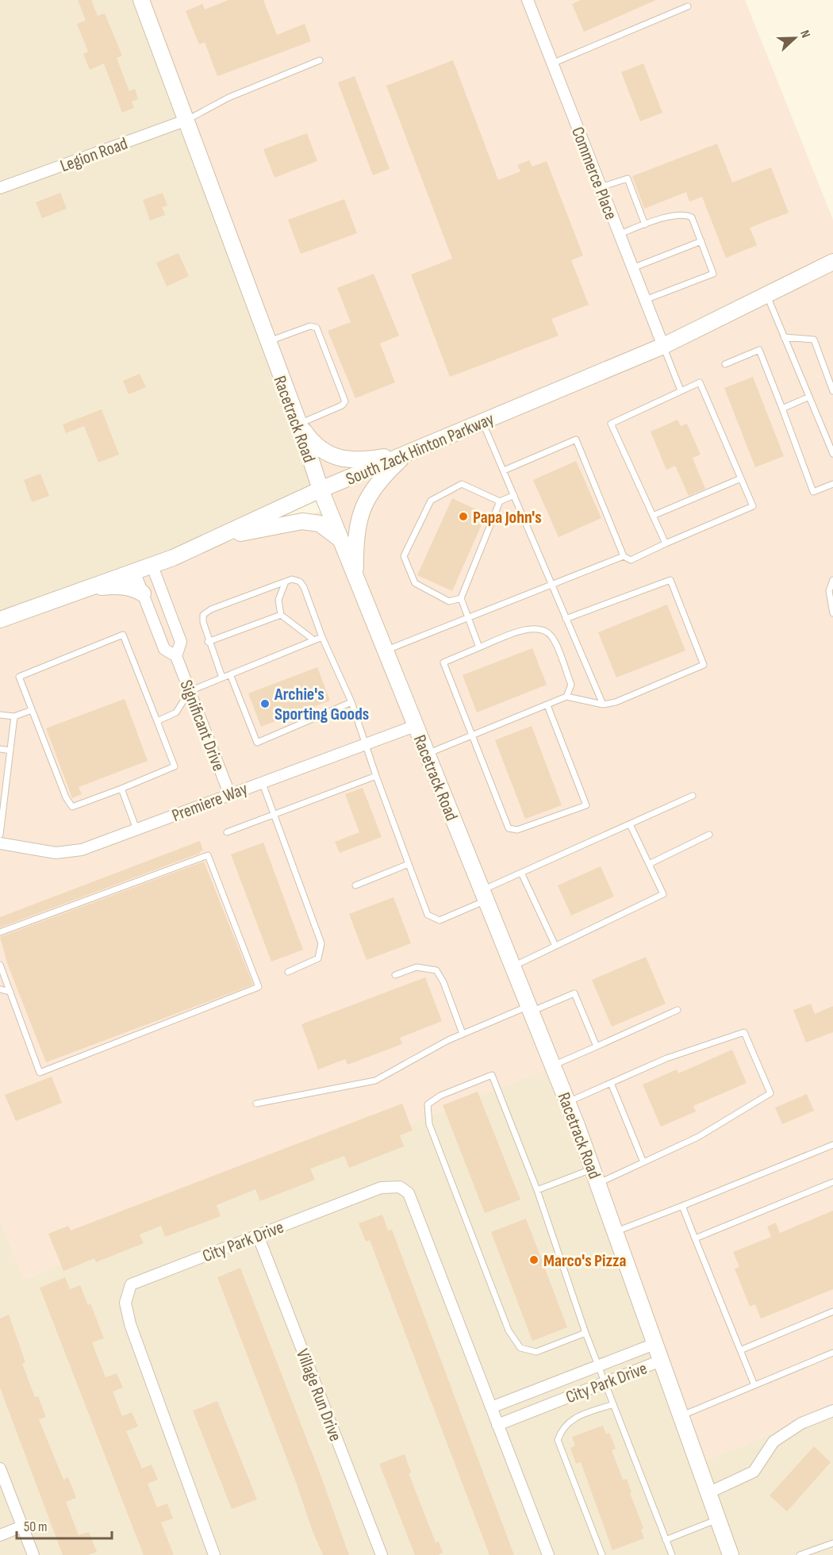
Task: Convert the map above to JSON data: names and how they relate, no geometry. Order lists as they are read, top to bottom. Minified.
{"streets":{"street":["Legion Road","Commerce Place","Racetrack Road","South Zack Hinton Parkway","Significant Drive","Premiere Way","City Park Drive","Village Run Drive"]},"crossings":[["Legion Road","Racetrack Road"],["Commerce Place","South Zack Hinton Parkway"],["Racetrack Road","South Zack Hinton Parkway"],["Racetrack Road","Premiere Way"],["Racetrack Road","City Park Drive"],["South Zack Hinton Parkway","Significant Drive"],["Significant Drive","Premiere Way"],["City Park Drive","Village Run Drive"]],"places":["Papa John's","Archie's Sporting Goods","Marco's Pizza"],"scale_bar":"50 m","north":"right"}
